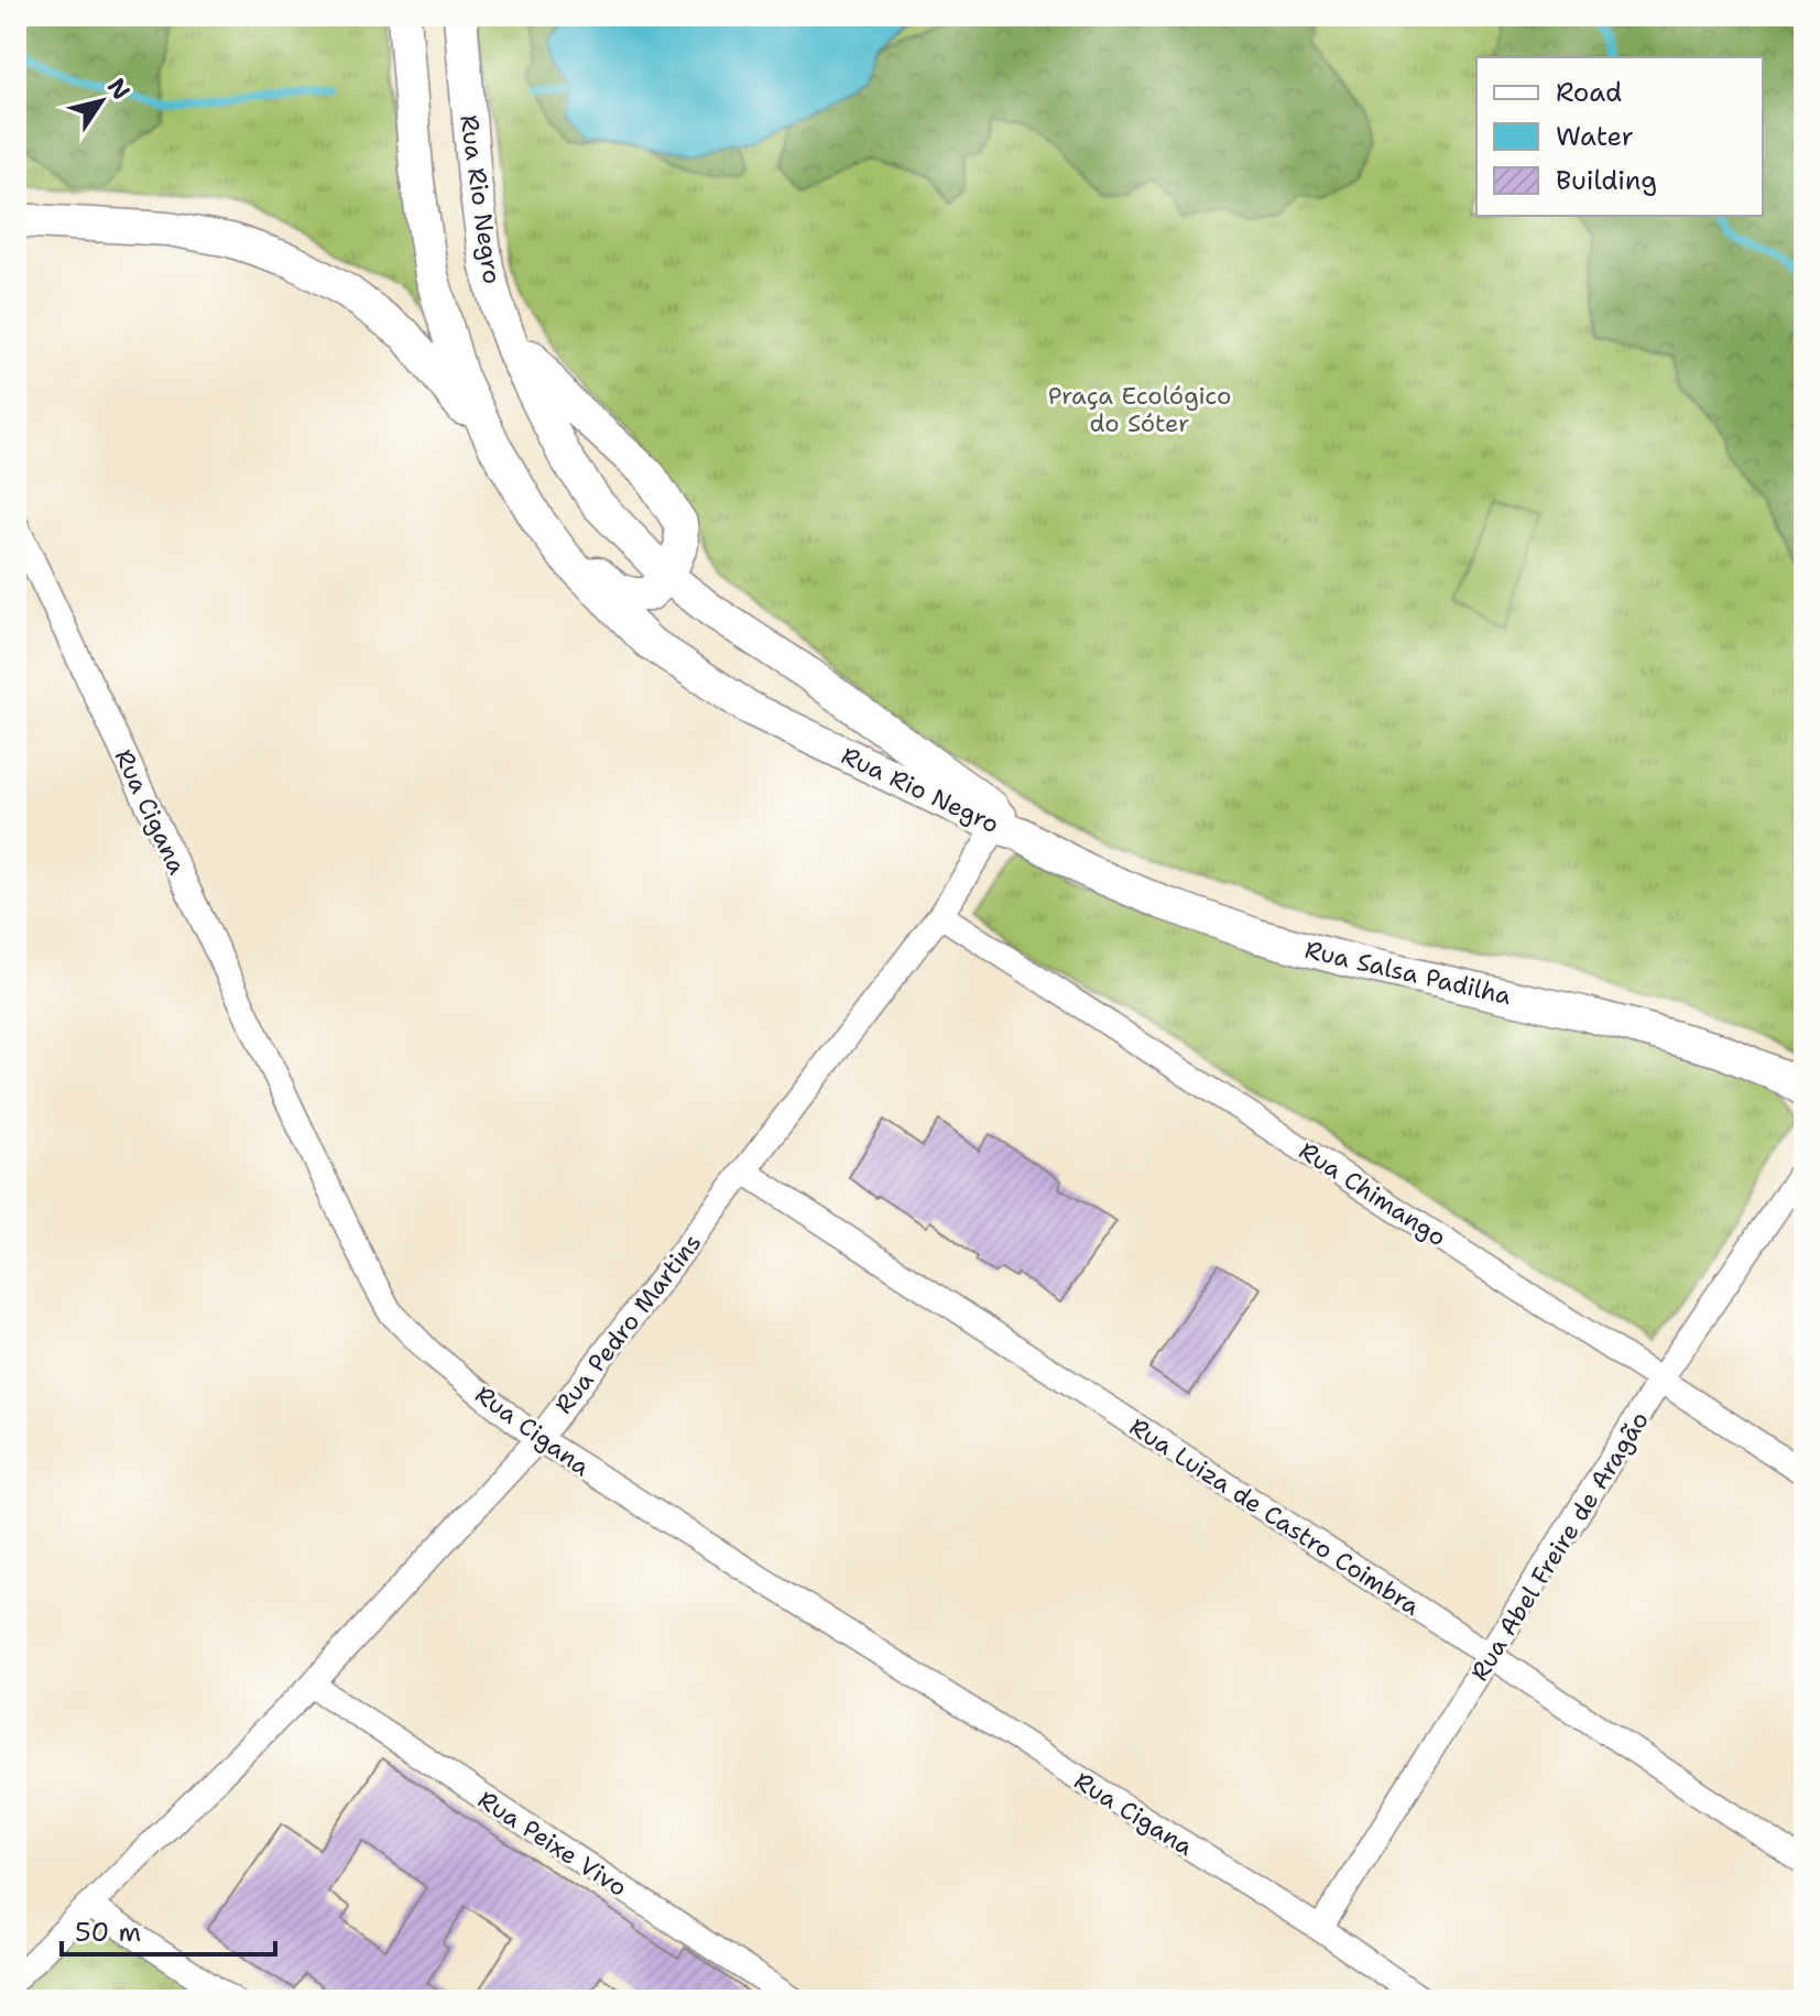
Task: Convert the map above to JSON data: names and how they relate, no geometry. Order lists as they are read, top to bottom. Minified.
{"streets":{"main road":["Rua Rio Negro","Rua Salsa Padilha"],"street":["Rua Cigana","Rua Chimango","Rua Pedro Martins","Rua Luiza de Castro Coimbra","Rua Abel Freire de Aragão","Rua Peixe Vivo"]},"crossings":[["Rua Rio Negro","Rua Salsa Padilha"],["Rua Rio Negro","Rua Pedro Martins"],["Rua Cigana","Rua Pedro Martins"],["Rua Cigana","Rua Abel Freire de Aragão"],["Rua Salsa Padilha","Rua Pedro Martins"],["Rua Chimango","Rua Pedro Martins"],["Rua Chimango","Rua Abel Freire de Aragão"],["Rua Pedro Martins","Rua Luiza de Castro Coimbra"],["Rua Pedro Martins","Rua Peixe Vivo"],["Rua Luiza de Castro Coimbra","Rua Abel Freire de Aragão"]],"parks":["Praça Ecológico do Sóter"],"legend":["Road","Water","Building"],"scale_bar":"50 m","north":"top right"}
